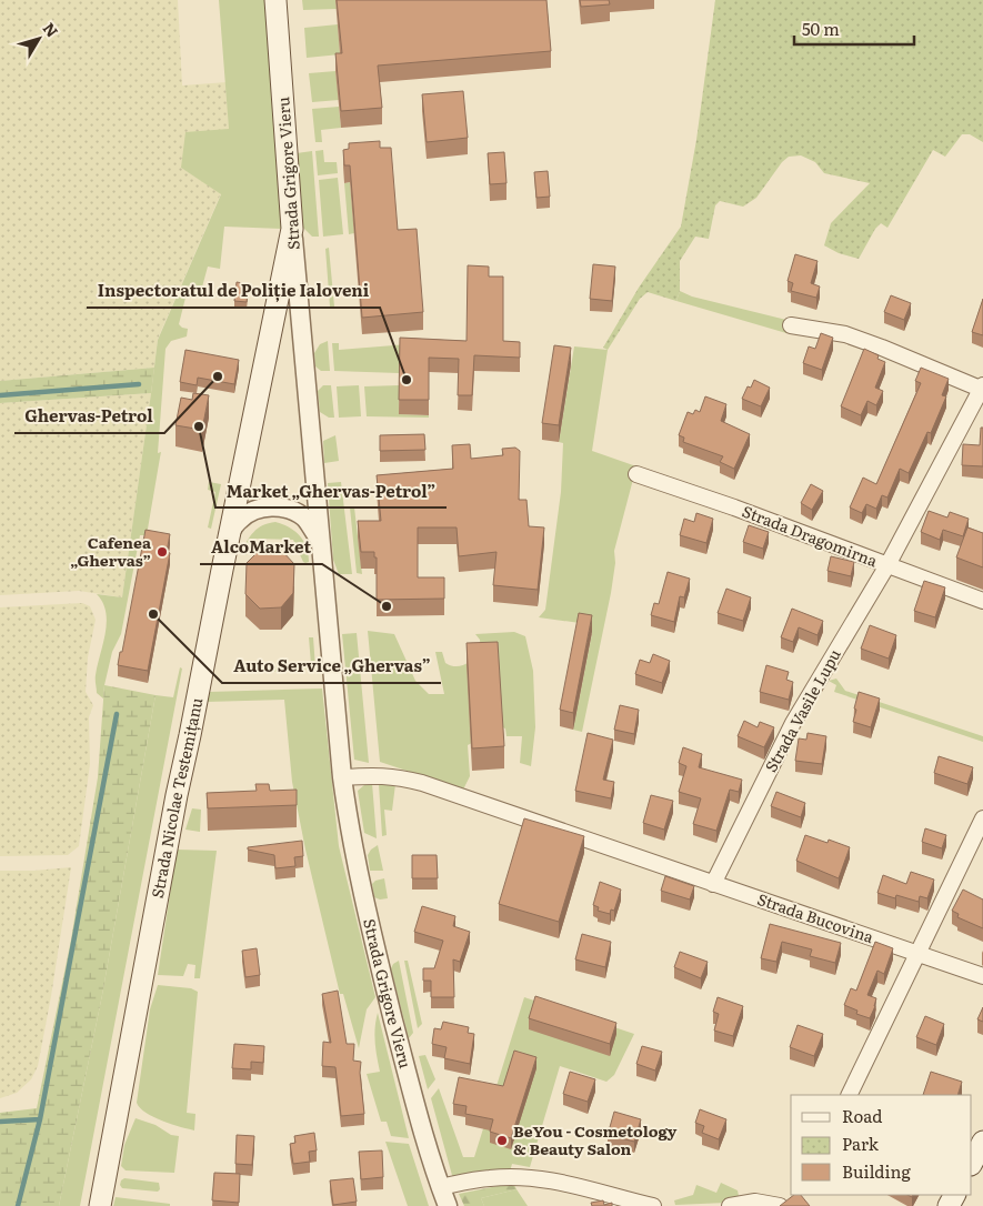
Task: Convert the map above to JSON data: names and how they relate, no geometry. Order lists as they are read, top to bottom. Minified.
{"streets":{"main road":["Strada Grigore Vieru","Strada Nicolae Testemițanu"],"street":["Strada Dragomirna","Strada Vasile Lupu","Strada Bucovina"]},"crossings":[["Strada Grigore Vieru","Strada Nicolae Testemițanu"],["Strada Dragomirna","Strada Vasile Lupu"],["Strada Vasile Lupu","Strada Bucovina"]],"places":["Ghervas-Petrol","Inspectoratul de Poliție Ialoveni","Market „Ghervas-Petrol”","Cafenea „Ghervas”","AlcoMarket","Auto Service „Ghervas”","BeYou - Cosmetology & Beauty Salon"],"legend":["Road","Park","Building"],"scale_bar":"50 m","north":"top right"}
